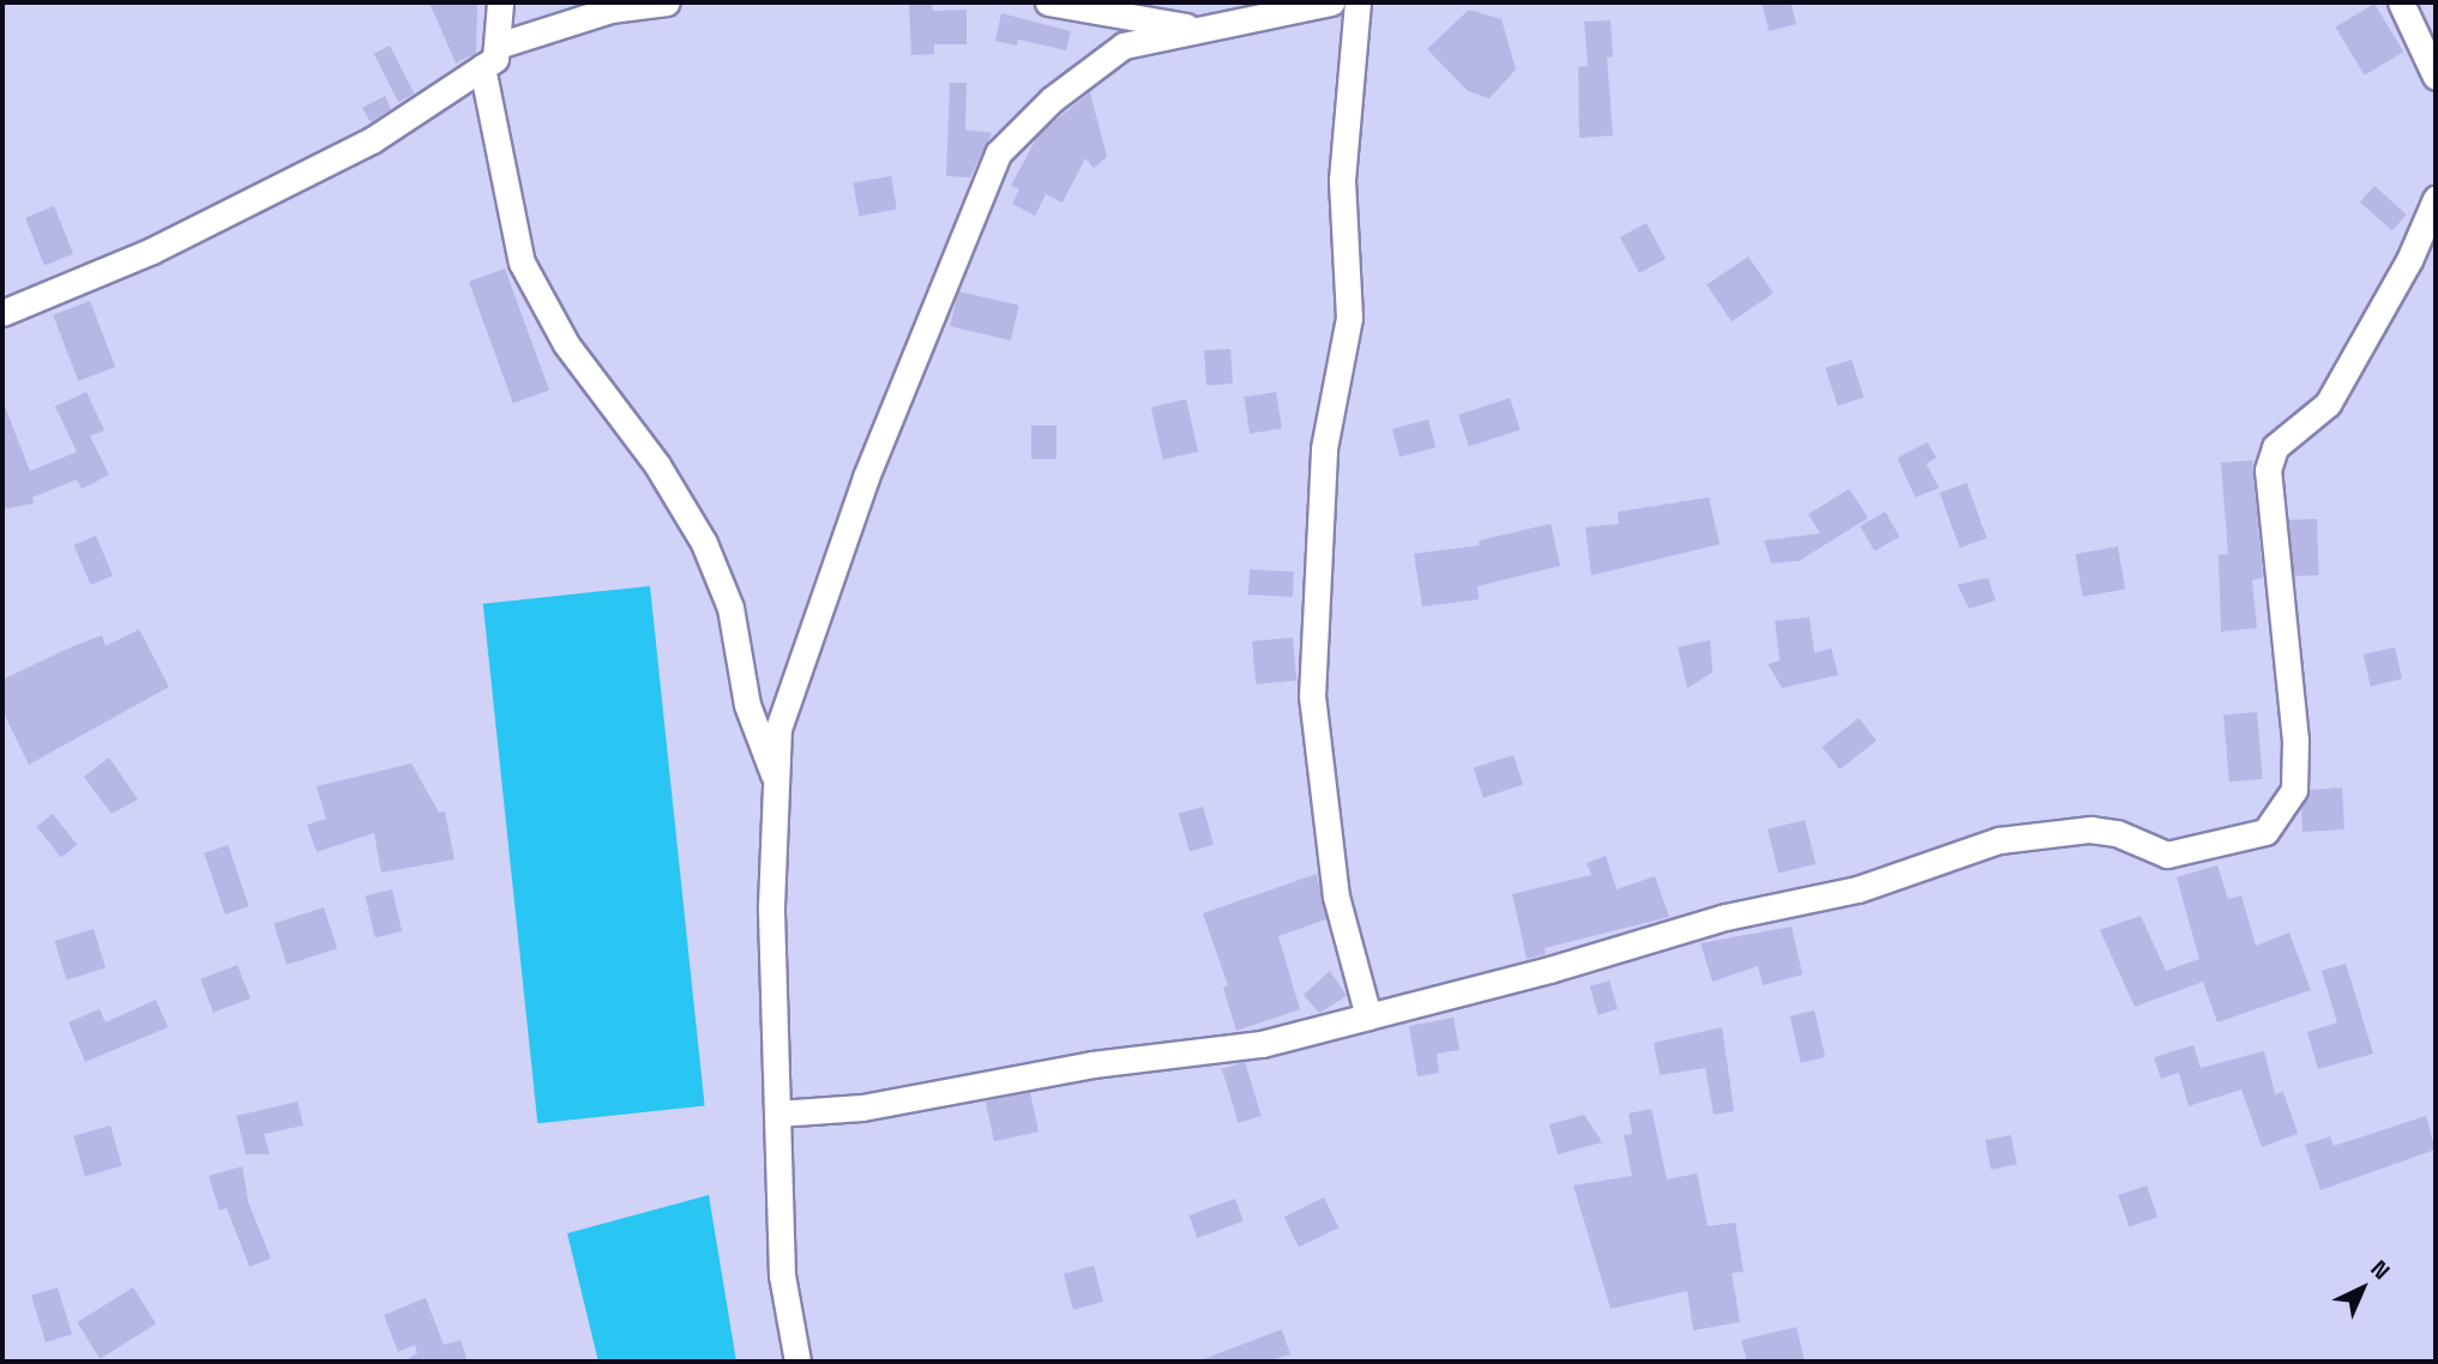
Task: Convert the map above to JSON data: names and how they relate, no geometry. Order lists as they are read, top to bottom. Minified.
{"north":"top right"}
